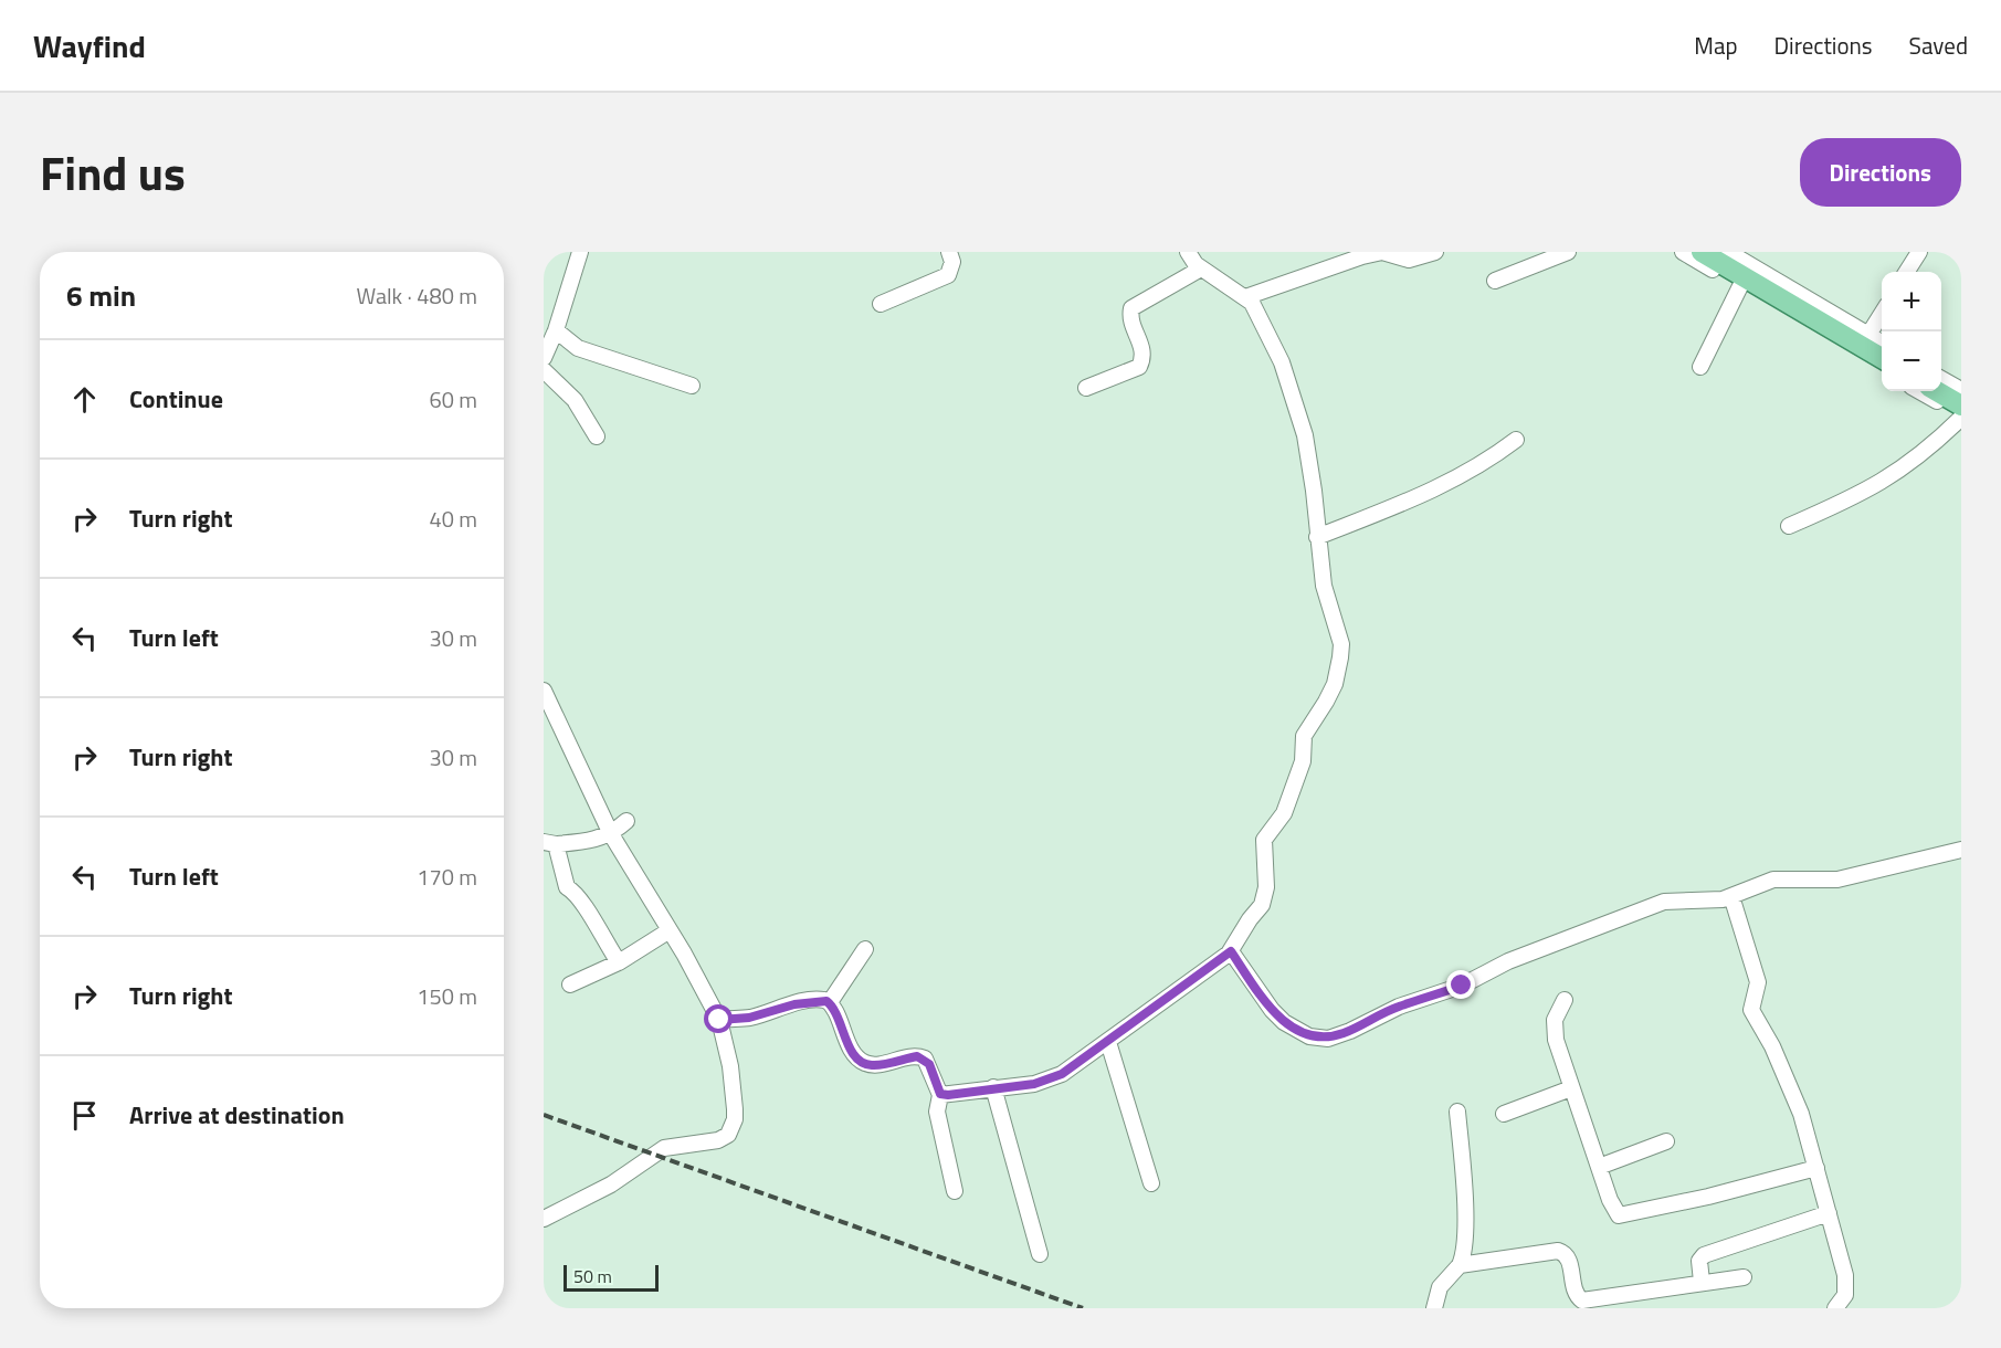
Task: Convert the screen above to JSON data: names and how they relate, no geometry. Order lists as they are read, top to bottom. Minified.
{"scale_bar":"50 m","page":{"header":"Wayfind","nav":["Map","Directions","Saved"],"title":"Find us","buttons":"Directions","heading":["6 min","Walk · 480 m"],"map_buttons":["+","−"],"list":[["Continue","60 m"],["Turn right","40 m"],["Turn left","30 m"],["Turn right","30 m"],["Turn left","170 m"],["Turn right","150 m"],"Arrive at destination"],"scale":"50 m"}}
